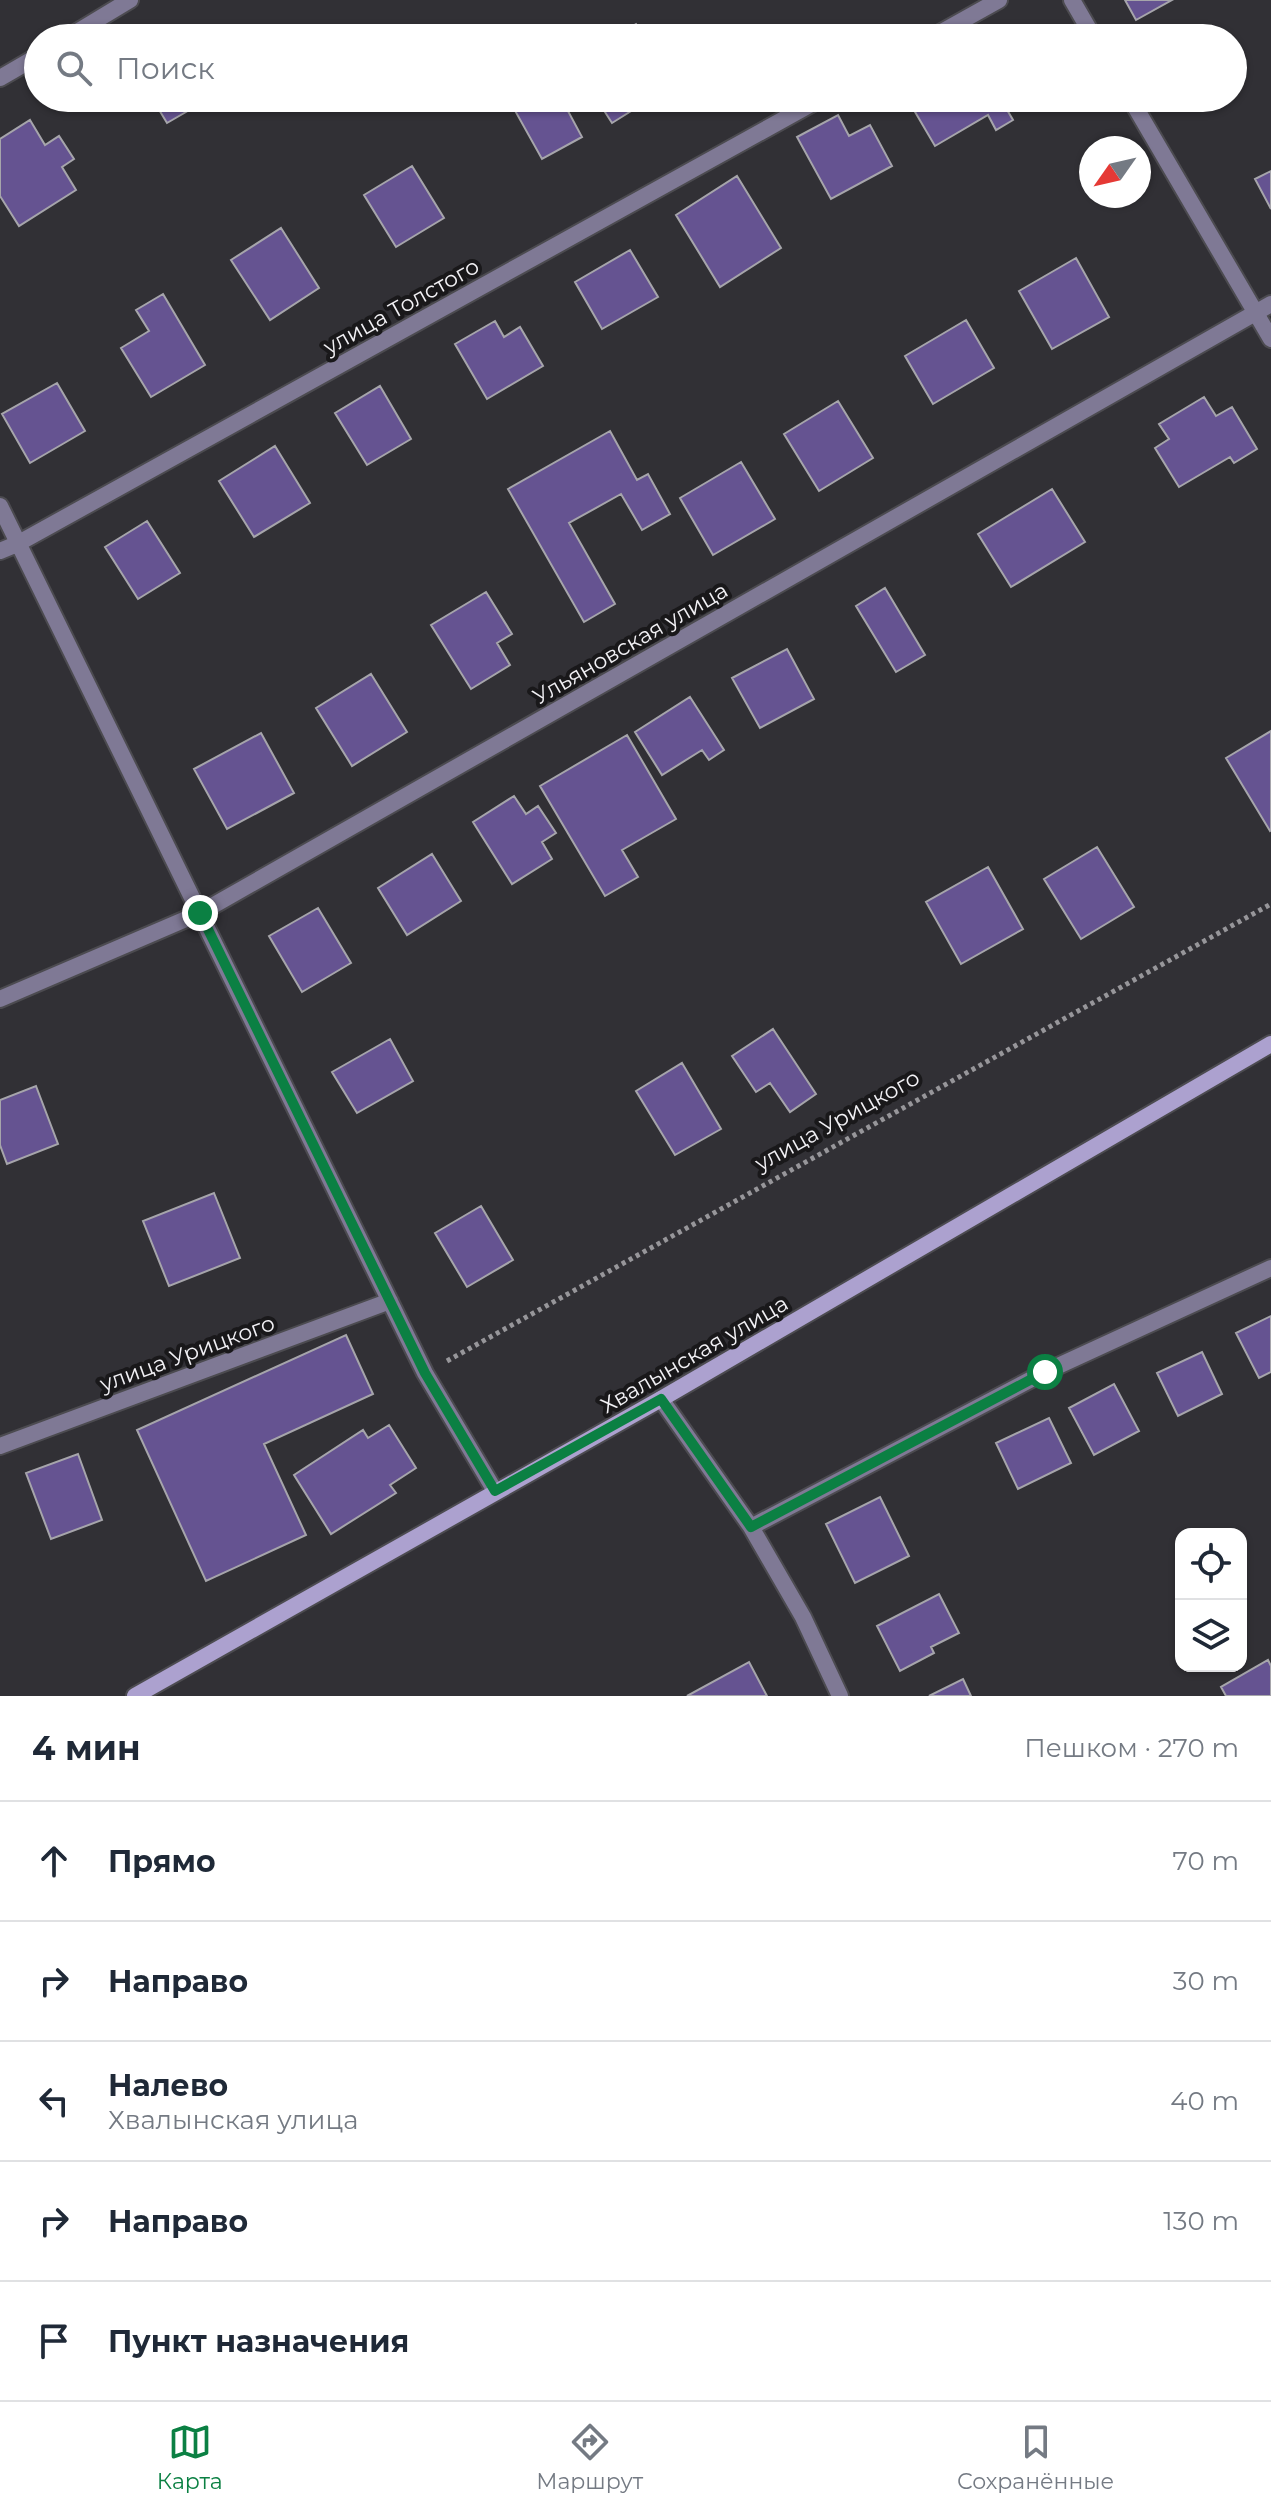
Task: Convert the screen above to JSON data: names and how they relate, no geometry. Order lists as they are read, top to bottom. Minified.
{"streets":{"street":["улица Толстого","Ульяновская улица","улица Урицкого","Хвалынская улица"]},"north":"bottom left","page":{"search":"Поиск","heading":["4 мин","Пешком · 270 m"],"list":[["Прямо","70 m"],["Направо","30 m"],["Налево","Хвалынская улица","40 m"],["Направо","130 m"],"Пункт назначения"],"nav":["Карта","Маршрут","Сохранённые"]}}
